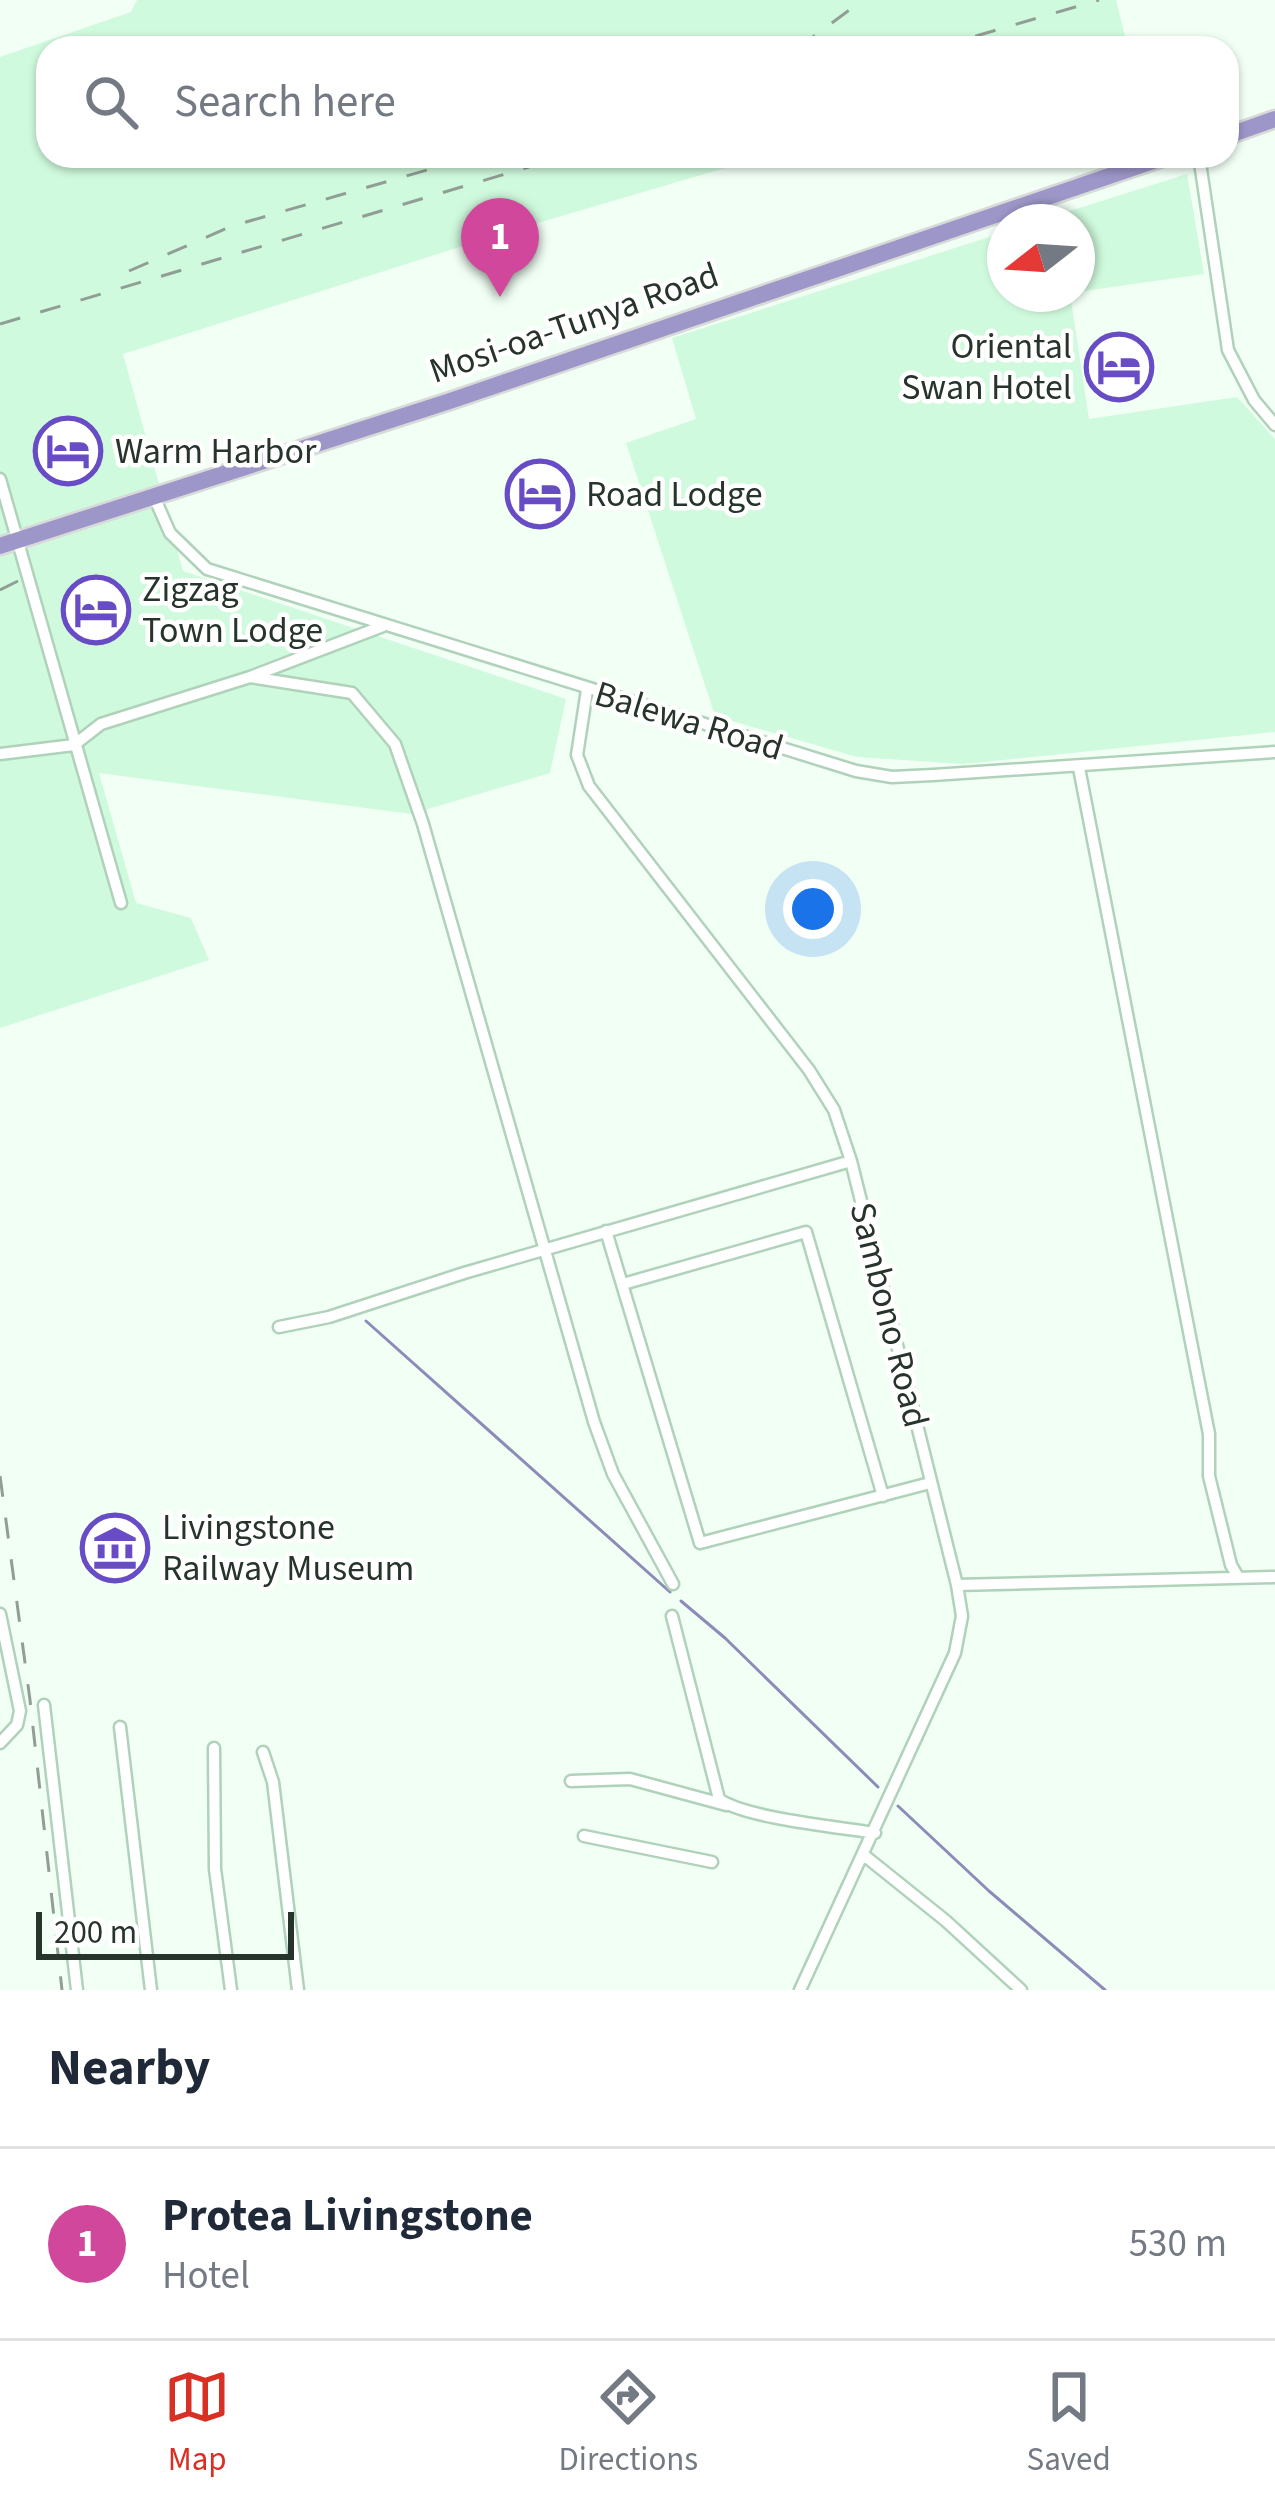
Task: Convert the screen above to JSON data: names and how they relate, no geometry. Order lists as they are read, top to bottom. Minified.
{"streets":{"highway":["Mosi-oa-Tunya Road"],"street":["Balewa Road","Sambono Road"]},"crossings":[["Mosi-oa-Tunya Road","Balewa Road"],["Balewa Road","Sambono Road"]],"places":{"hotel":["Oriental Swan Hotel","Warm Harbor","Road Lodge","Zigzag Town Lodge"],"museum":["Livingstone Railway Museum"]},"scale_bar":"200 m","north":"left","page":{"search":"Search here","pins":"1","scale":"200 m","heading":"Nearby","list":[{"mark":"1","name":"Protea Livingstone","note":"Hotel","value":"530 m"}],"nav":["Map","Directions","Saved"]}}
